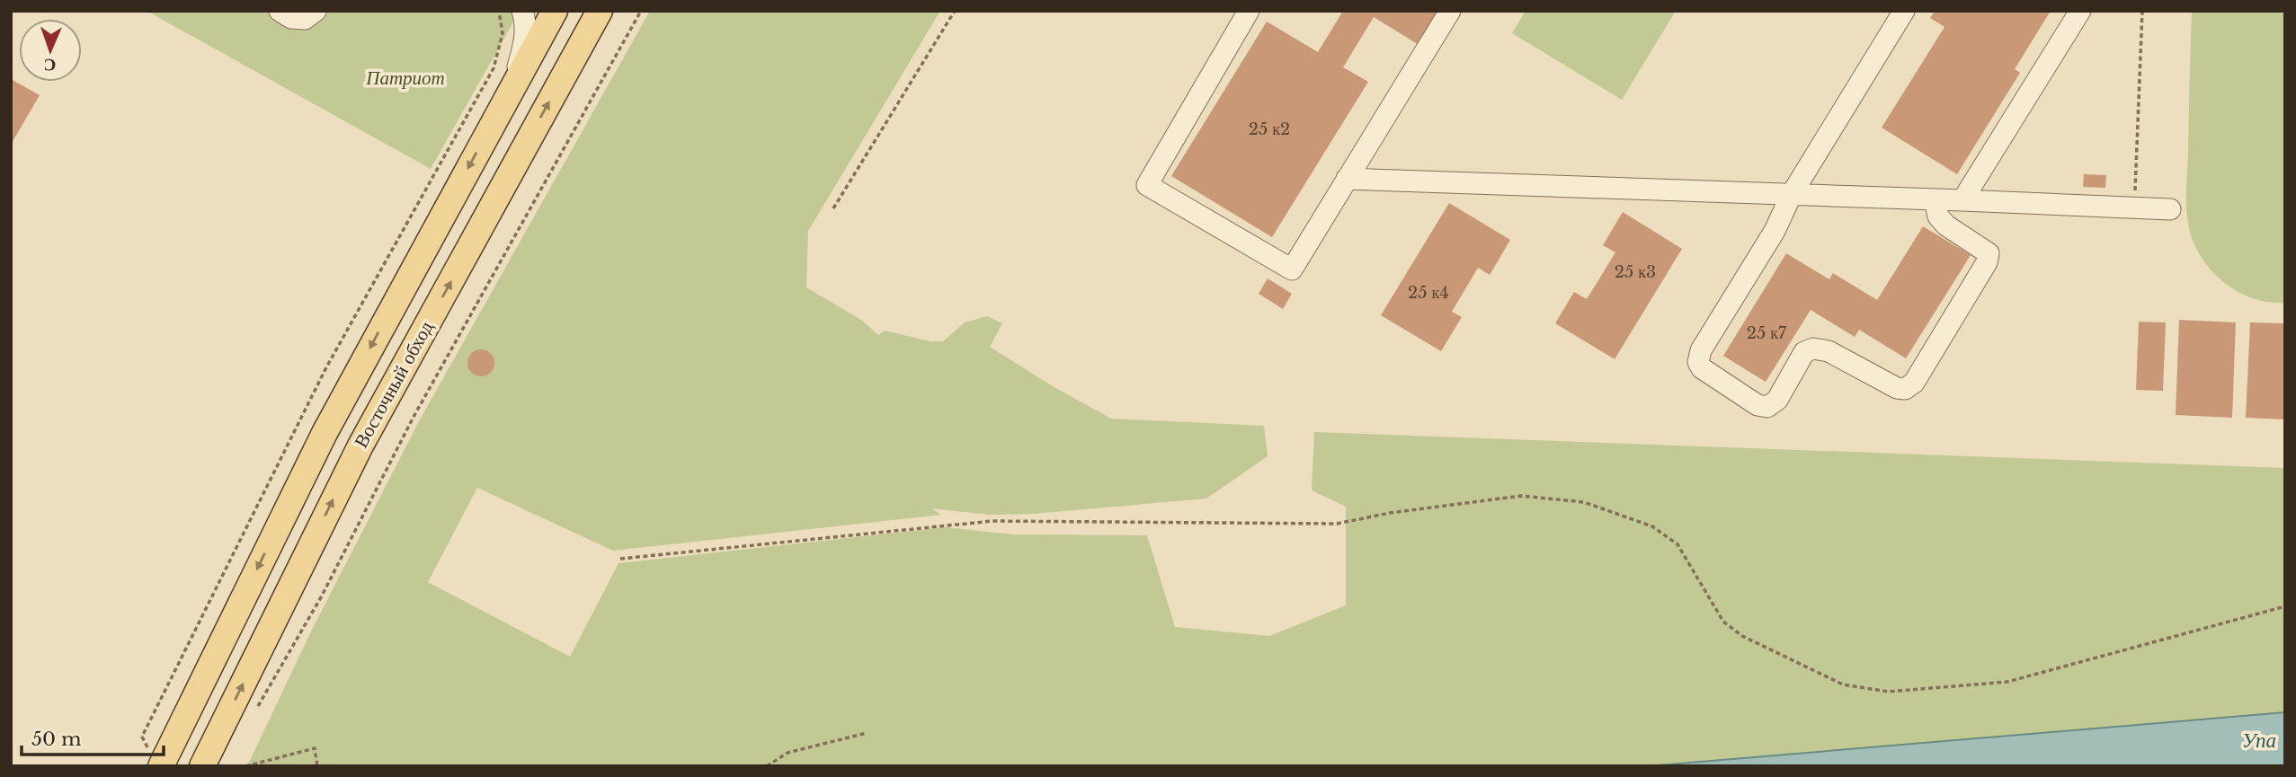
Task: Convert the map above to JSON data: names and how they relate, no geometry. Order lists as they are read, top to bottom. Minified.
{"streets":{"main road":["Восточный обход"]},"water":["Упа"],"parks":["Патриот"],"house_numbers":["25 к2","25 к3","25 к4","25 к7"],"scale_bar":"50 m","north":"bottom"}
